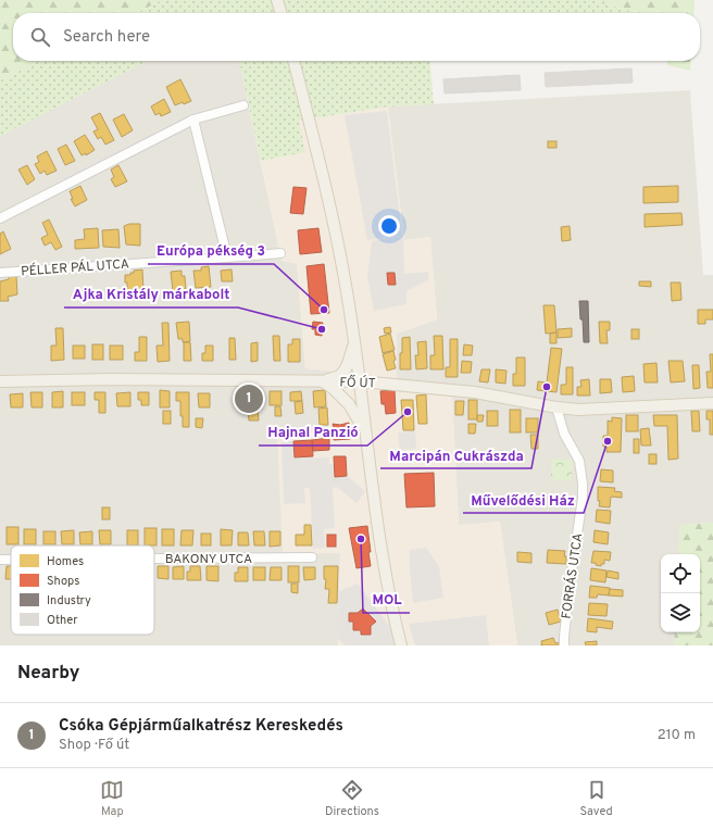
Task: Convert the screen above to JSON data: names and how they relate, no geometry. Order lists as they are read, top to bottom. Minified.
{"streets":{"main road":["FŐ ÚT"],"street":["PÉLLER PÁL UTCA","BAKONY UTCA","FORRÁS UTCA"]},"crossings":[["FŐ ÚT","FORRÁS UTCA"]],"places":["Európa pékség 3","Ajka Kristály márkabolt","Marcipán Cukrászda","Hajnal Panzió","Művelődési Ház","MOL"],"legend":["Homes","Shops","Industry","Other"],"page":{"search":"Search here","pins":"1","heading":"Nearby","list":[{"mark":"1","name":"Csóka Gépjárműalkatrész Kereskedés","note":"Shop · Fő út","value":"210 m"}],"nav":["Map","Directions","Saved"]}}
